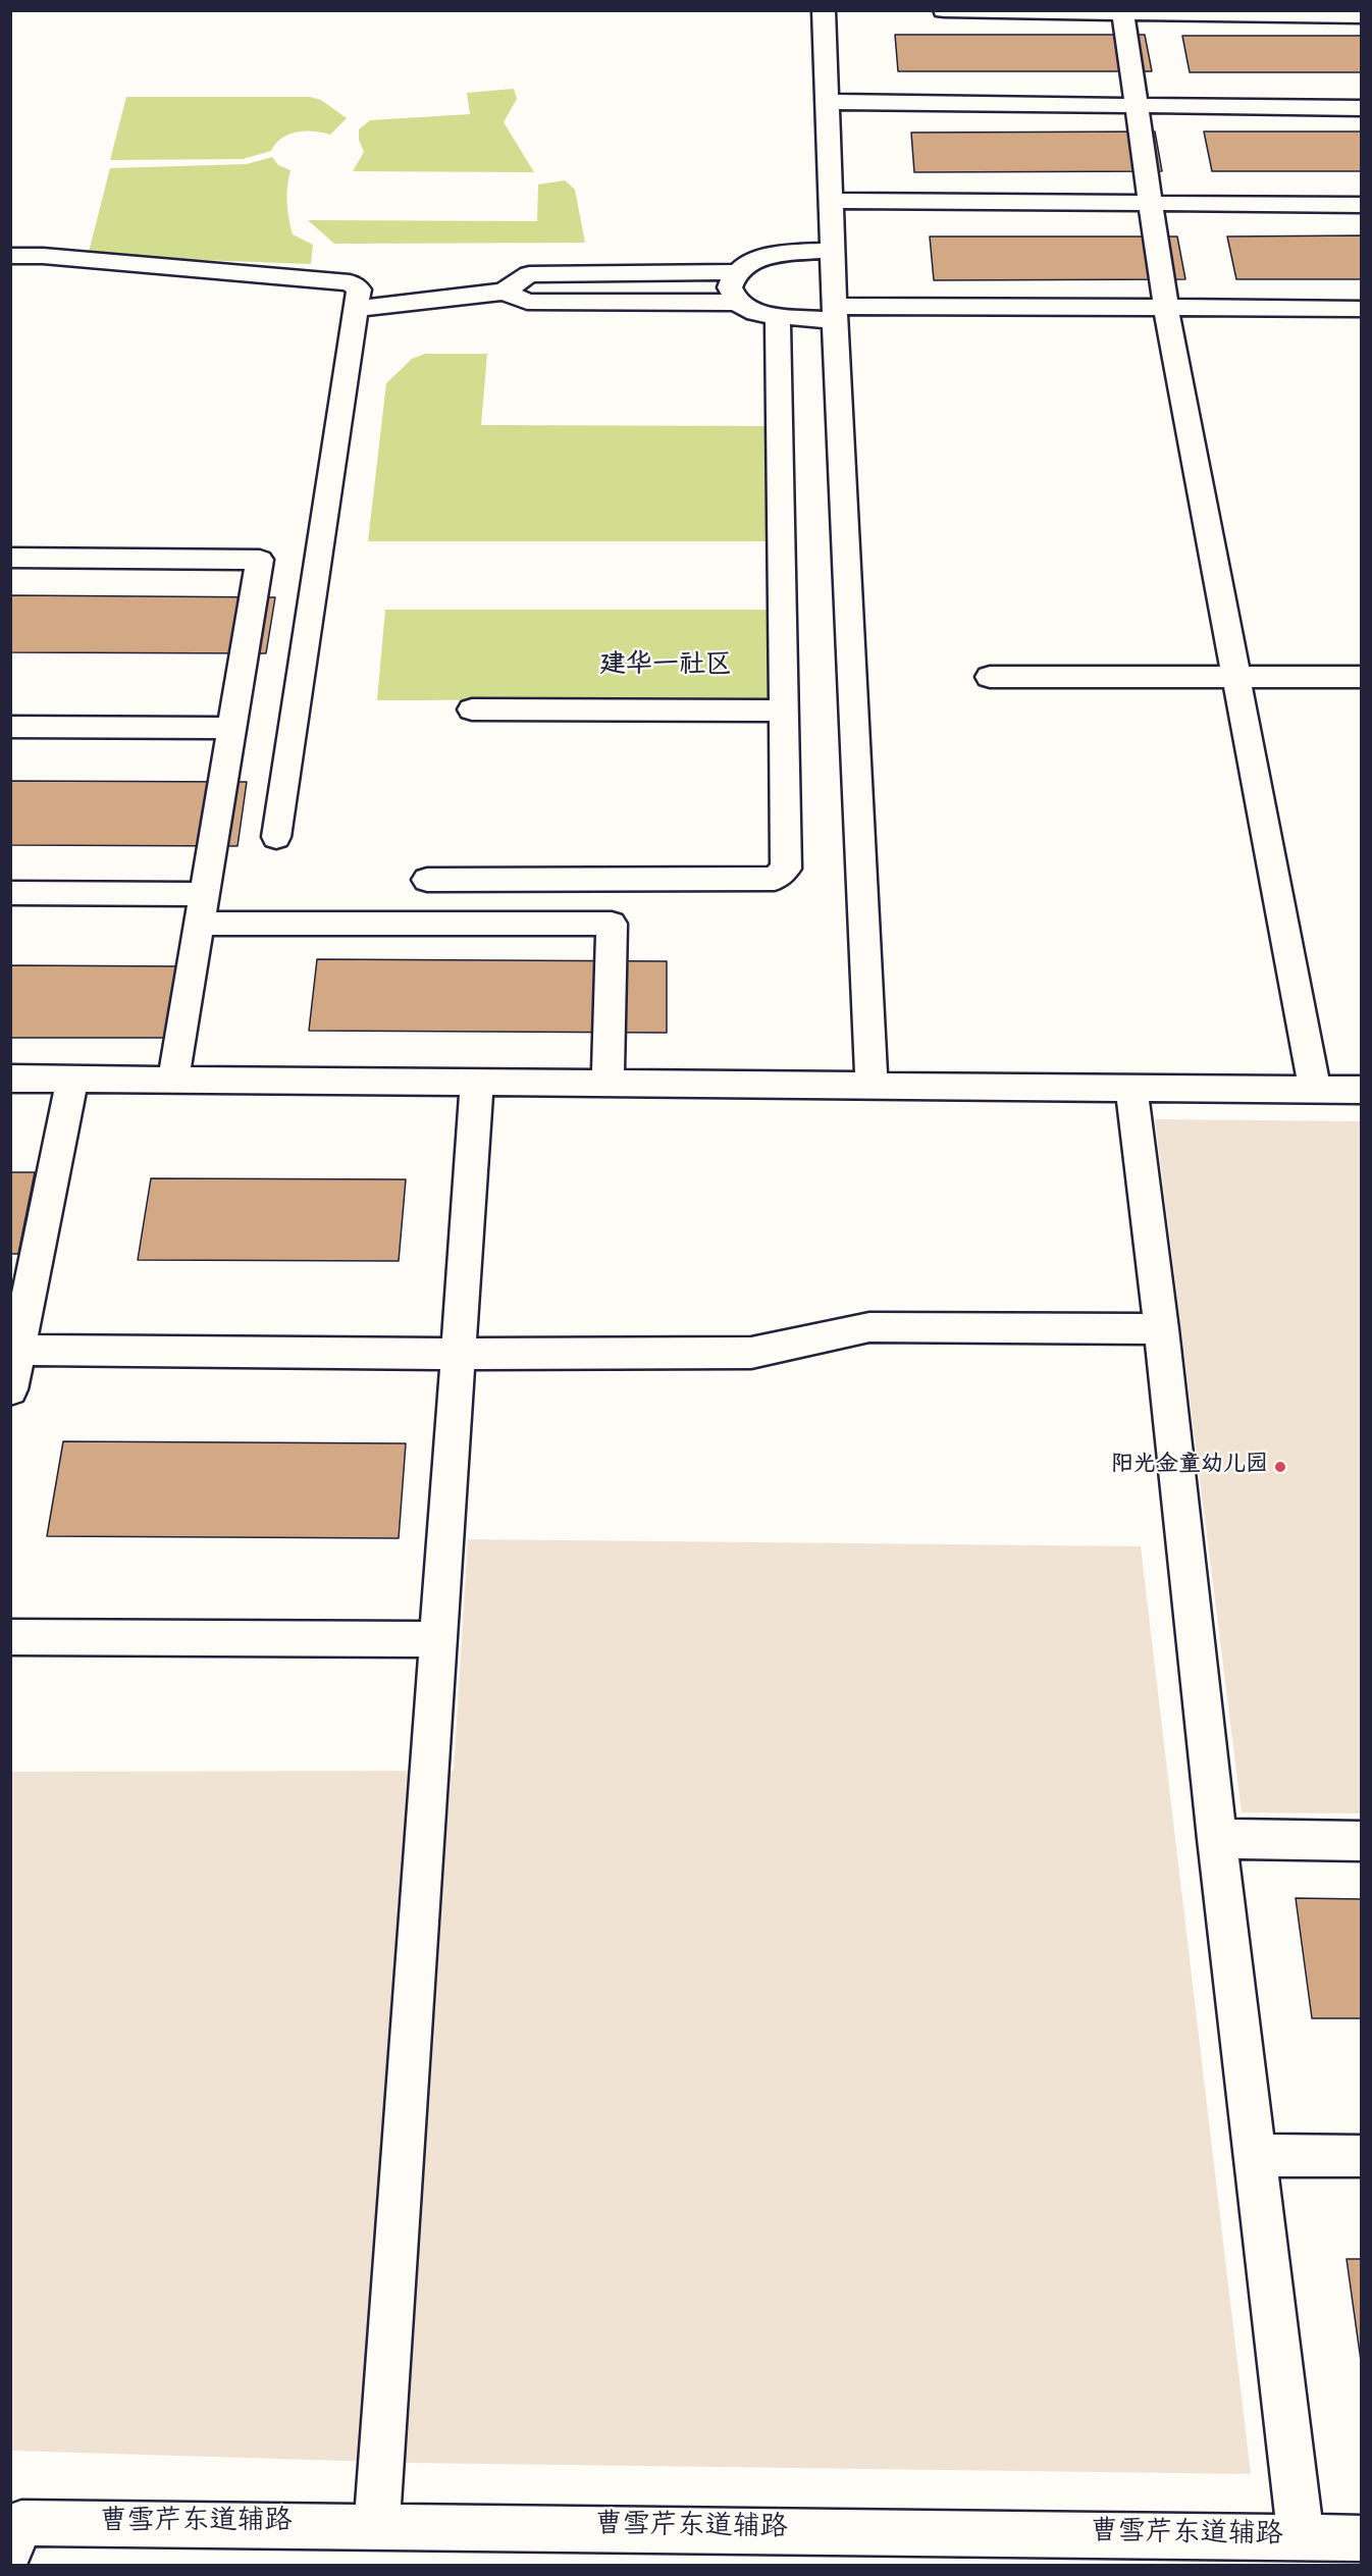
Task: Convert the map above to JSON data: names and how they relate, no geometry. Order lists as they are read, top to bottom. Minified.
{"streets":{"street":["曹雪芹东道辅路"]},"districts":["建华一社区"],"places":["阳光金童幼儿园"]}
